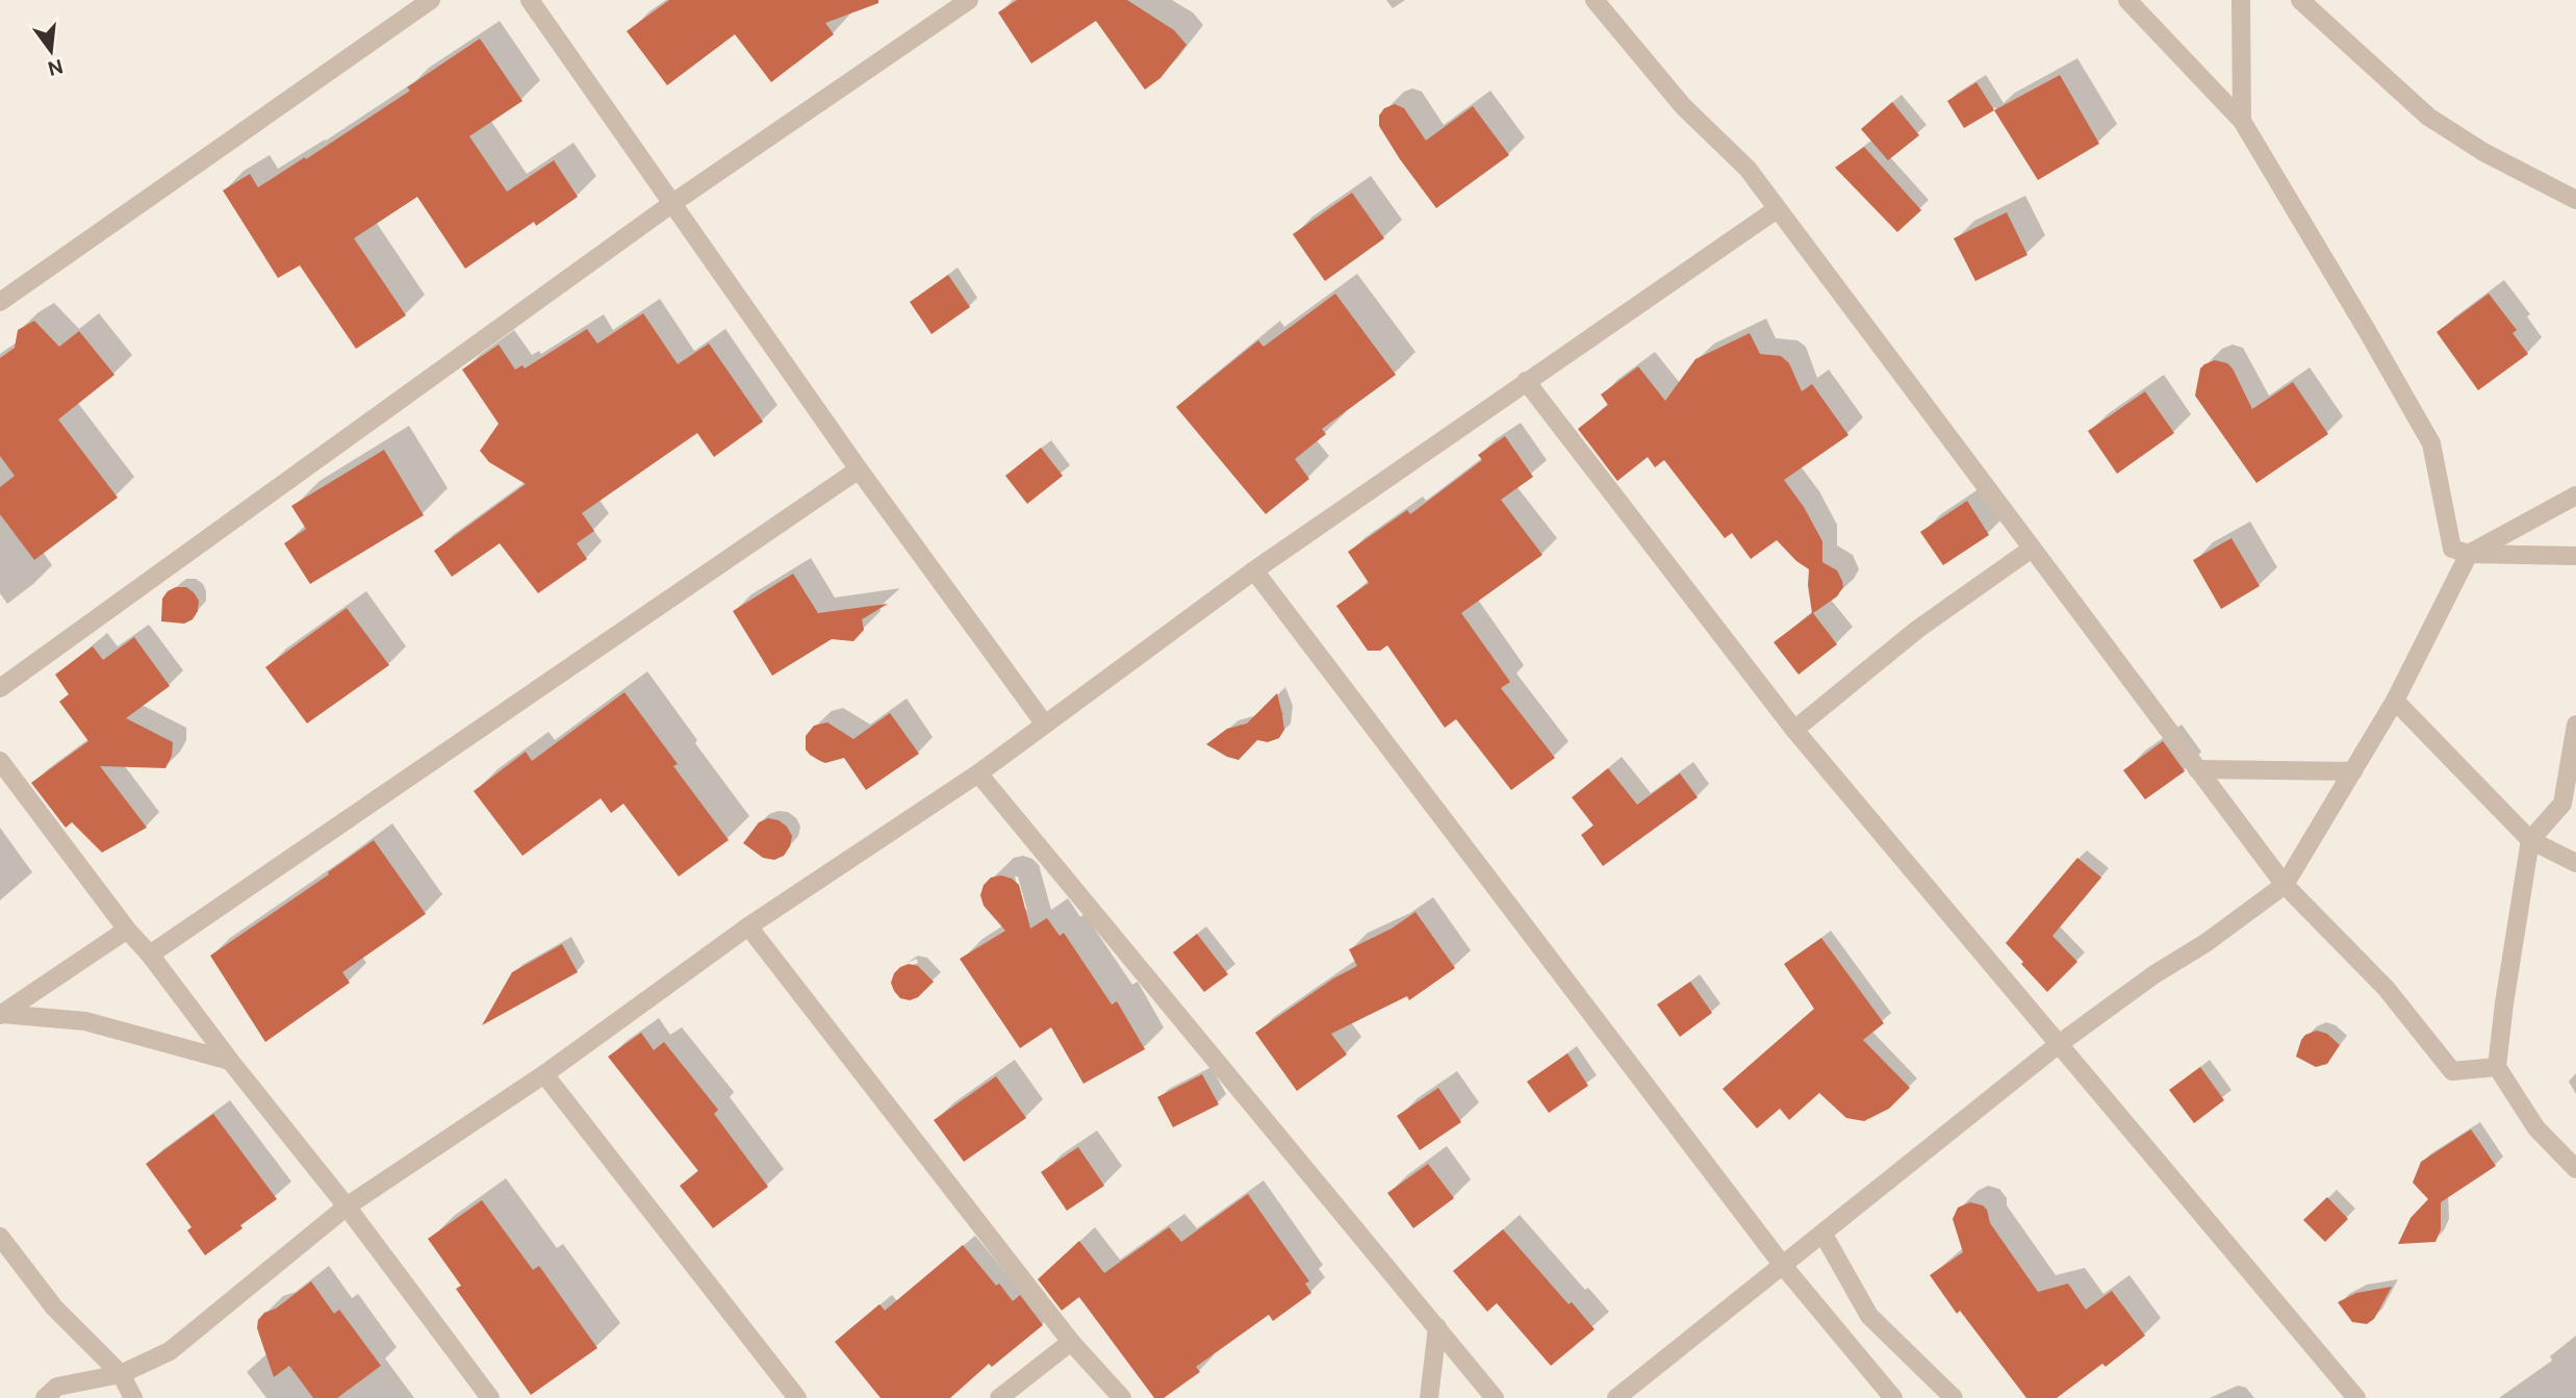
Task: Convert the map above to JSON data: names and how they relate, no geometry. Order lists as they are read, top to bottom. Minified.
{"north":"bottom"}
